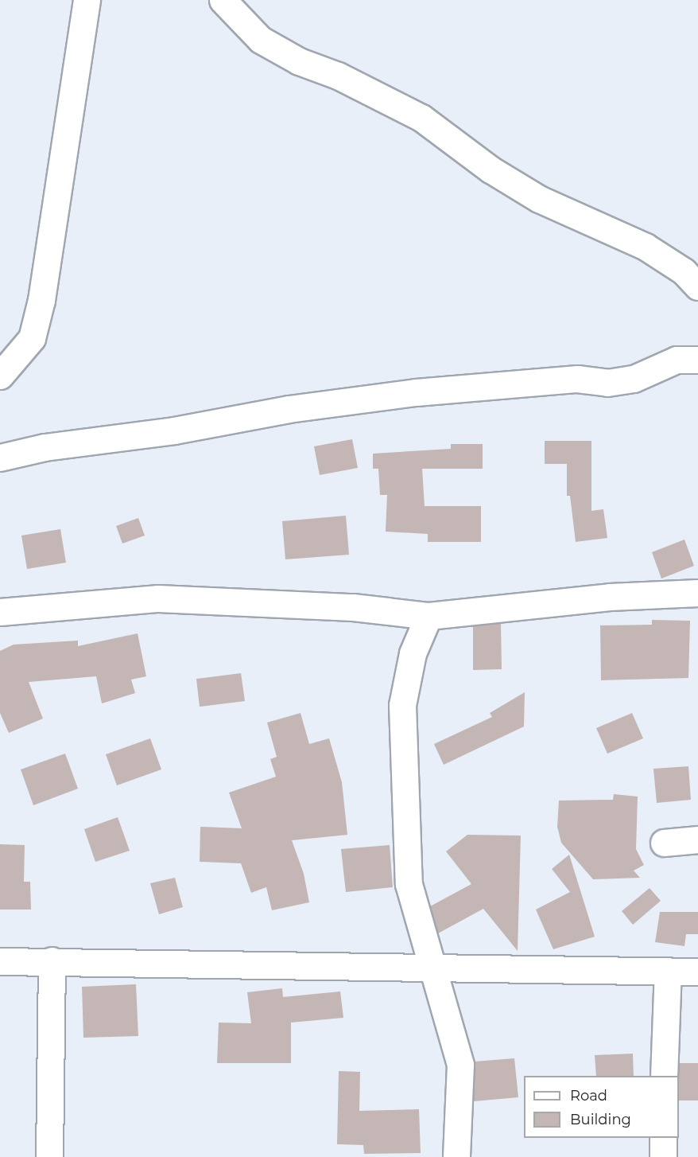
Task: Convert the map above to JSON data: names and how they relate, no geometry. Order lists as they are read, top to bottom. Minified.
{"legend":["Road","Building"]}
